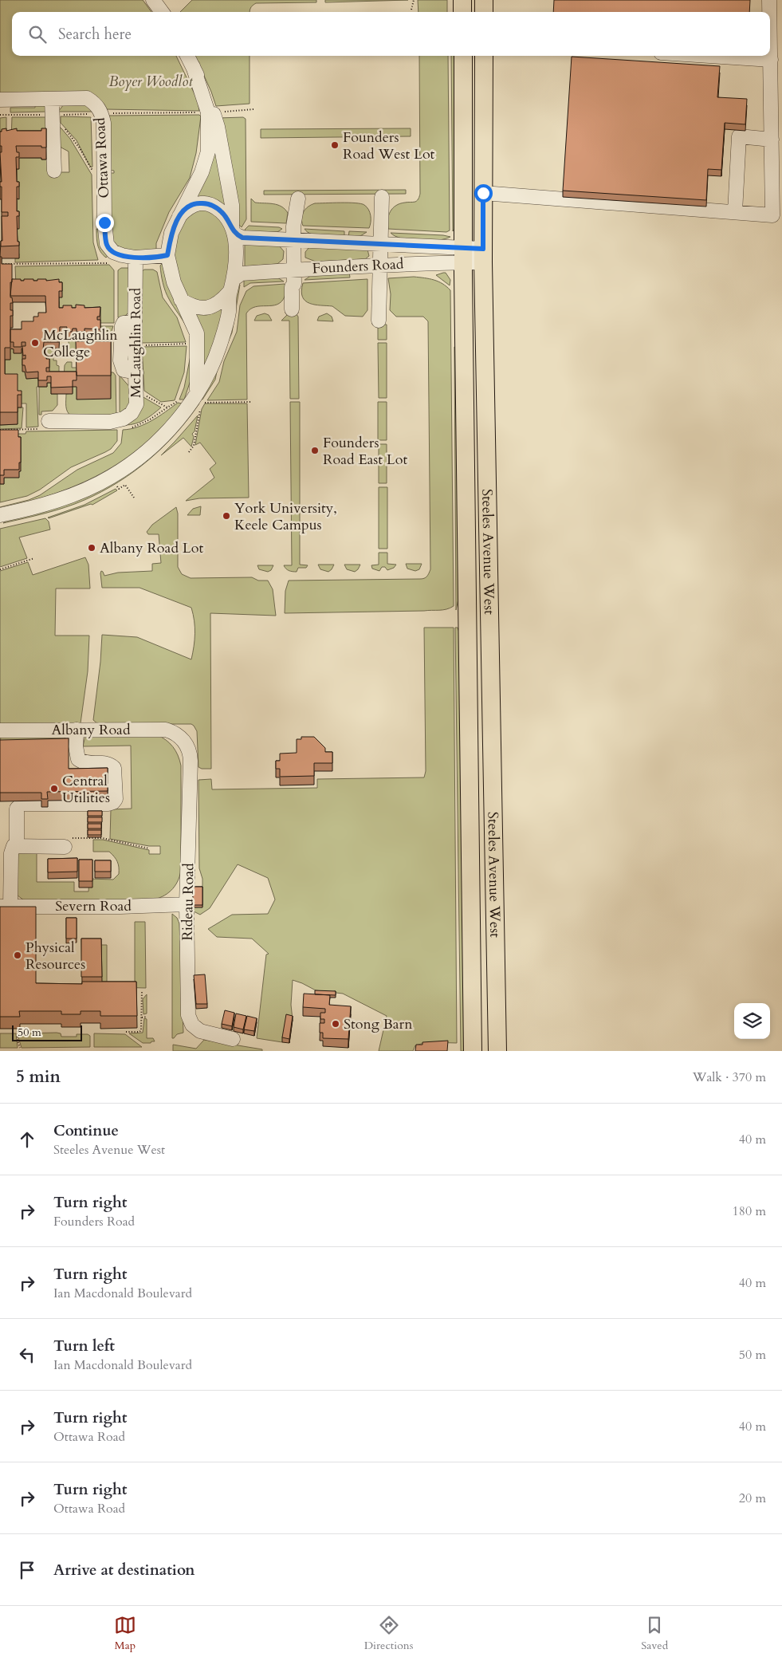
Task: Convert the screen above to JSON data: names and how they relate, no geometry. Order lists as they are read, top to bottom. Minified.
{"streets":{"main road":["Steeles Avenue West"],"street":["Ottawa Road","Founders Road","McLaughlin Road","Albany Road","Rideau Road","Severn Road"]},"crossings":[["Ottawa Road","Founders Road"],["Ottawa Road","McLaughlin Road"],["Founders Road","Steeles Avenue West"],["Albany Road","Rideau Road"],["Rideau Road","Severn Road"]],"parks":["Boyer Woodlot"],"places":["Founders Road West Lot","McLaughlin College","Founders Road East Lot","York University, Keele Campus","Albany Road Lot","Central Utilities","Physical Resources","Stong Barn"],"scale_bar":"50 m","page":{"search":"Search here","scale":"50 m","heading":["5 min","Walk · 370 m"],"list":[["Continue","Steeles Avenue West","40 m"],["Turn right","Founders Road","180 m"],["Turn right","Ian Macdonald Boulevard","40 m"],["Turn left","Ian Macdonald Boulevard","50 m"],["Turn right","Ottawa Road","40 m"],["Turn right","Ottawa Road","20 m"],"Arrive at destination"],"nav":["Map","Directions","Saved"]}}
